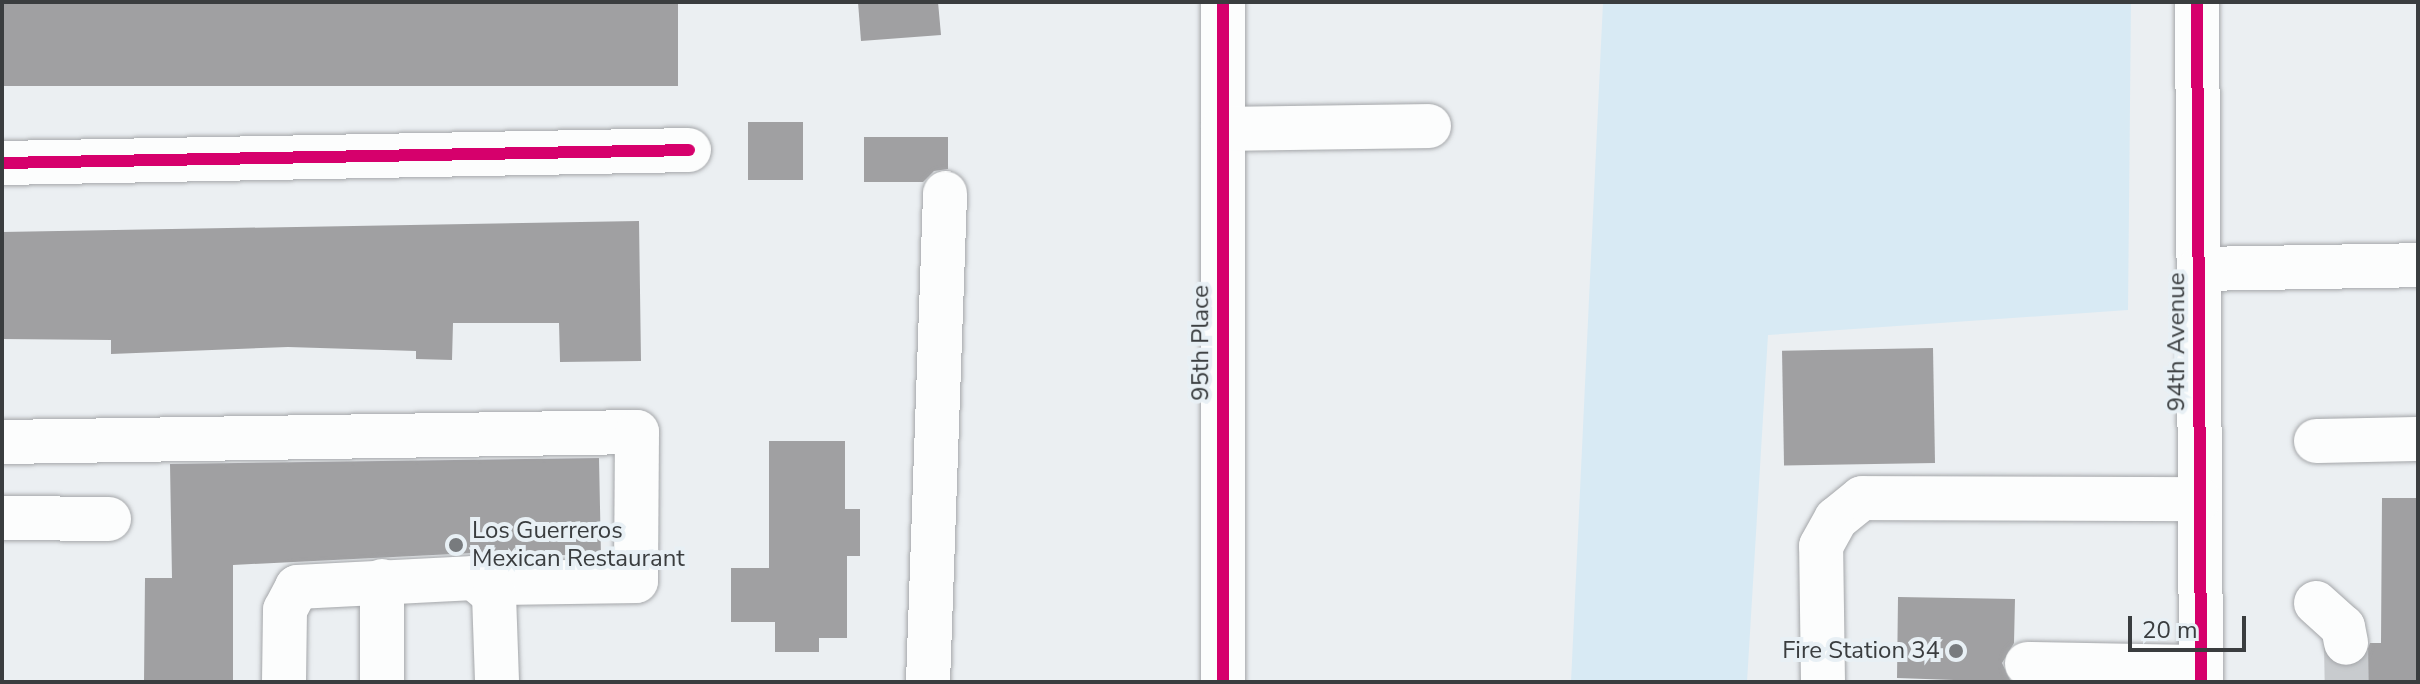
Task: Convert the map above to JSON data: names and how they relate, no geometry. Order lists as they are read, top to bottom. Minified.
{"streets":{"street":["94th Avenue","95th Place"]},"places":["Los Guerreros Mexican Restaurant","Fire Station 34"],"scale_bar":"20 m"}
